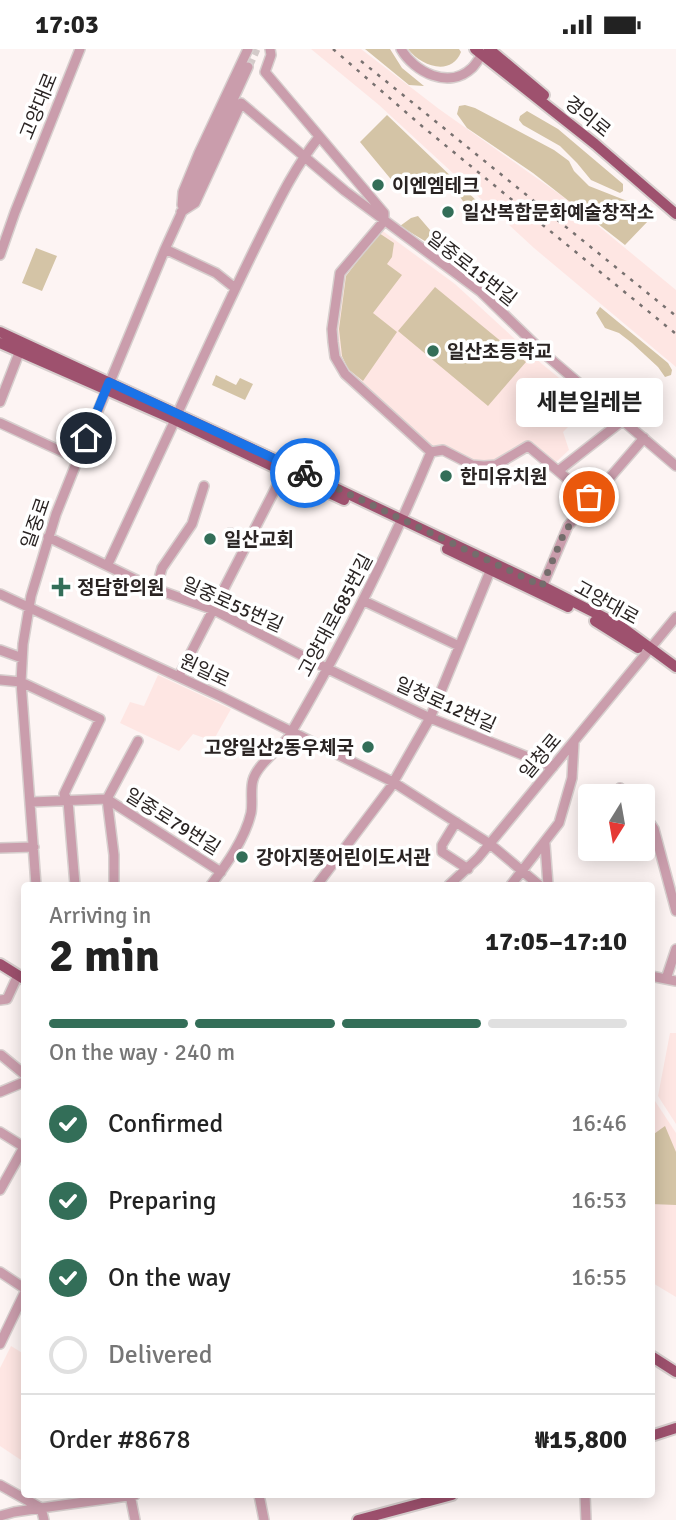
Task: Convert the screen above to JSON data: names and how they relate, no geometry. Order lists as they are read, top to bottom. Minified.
{"streets":{"main road":["고양대로","경의로"],"street":["일중로15번길","일중로","일중로55번길","고양대로685번길","원일로","일청로12번길","일청로","일중로79번길"]},"crossings":[["고양대로","일중로"],["고양대로","고양대로685번길"],["고양대로","일청로"],["일중로15번길","일중로"],["일중로","일중로55번길"],["일중로","원일로"],["일중로","일중로79번길"],["일중로55번길","고양대로685번길"],["일중로55번길","일청로12번길"],["고양대로685번길","원일로"],["고양대로685번길","일청로12번길"],["고양대로685번길","일중로79번길"],["원일로","일청로"],["일청로12번길","일청로"]],"places":{"other":["이엔엠테크","일산복합문화예술창작소","일산초등학교","한미유치원","세븐일레븐","일산교회","고양일산2동우체국","강아지똥어린이도서관"],"health":["정담한의원"]},"north":"bottom","page":{"status":"17:03","bubble":"세븐일레븐","heading":["2 min","Arriving in","17:05–17:10"],"panel":["Order #8678","₩15,800"],"bar":"On the way · 240 m","list":[["Confirmed","16:46"],["Preparing","16:53"],["On the way","16:55"],"Delivered"]}}
